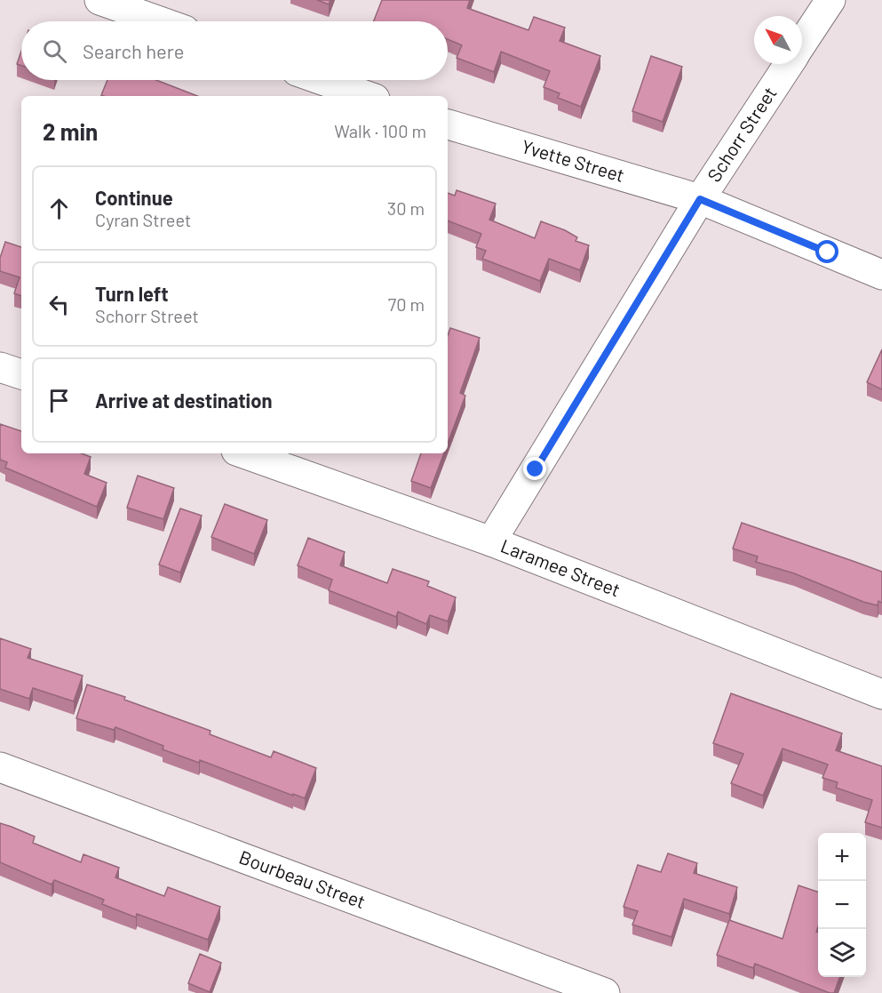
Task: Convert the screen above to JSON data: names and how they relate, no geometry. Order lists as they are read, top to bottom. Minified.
{"streets":{"street":["Schorr Street","Yvette Street","Laramee Street","Bourbeau Street"]},"crossings":[["Schorr Street","Yvette Street"],["Schorr Street","Laramee Street"]],"north":"top left","page":{"search":"Search here","heading":["2 min","Walk · 100 m"],"list":[["Continue","Cyran Street","30 m"],["Turn left","Schorr Street","70 m"],"Arrive at destination"],"map_buttons":["+","−"]}}
